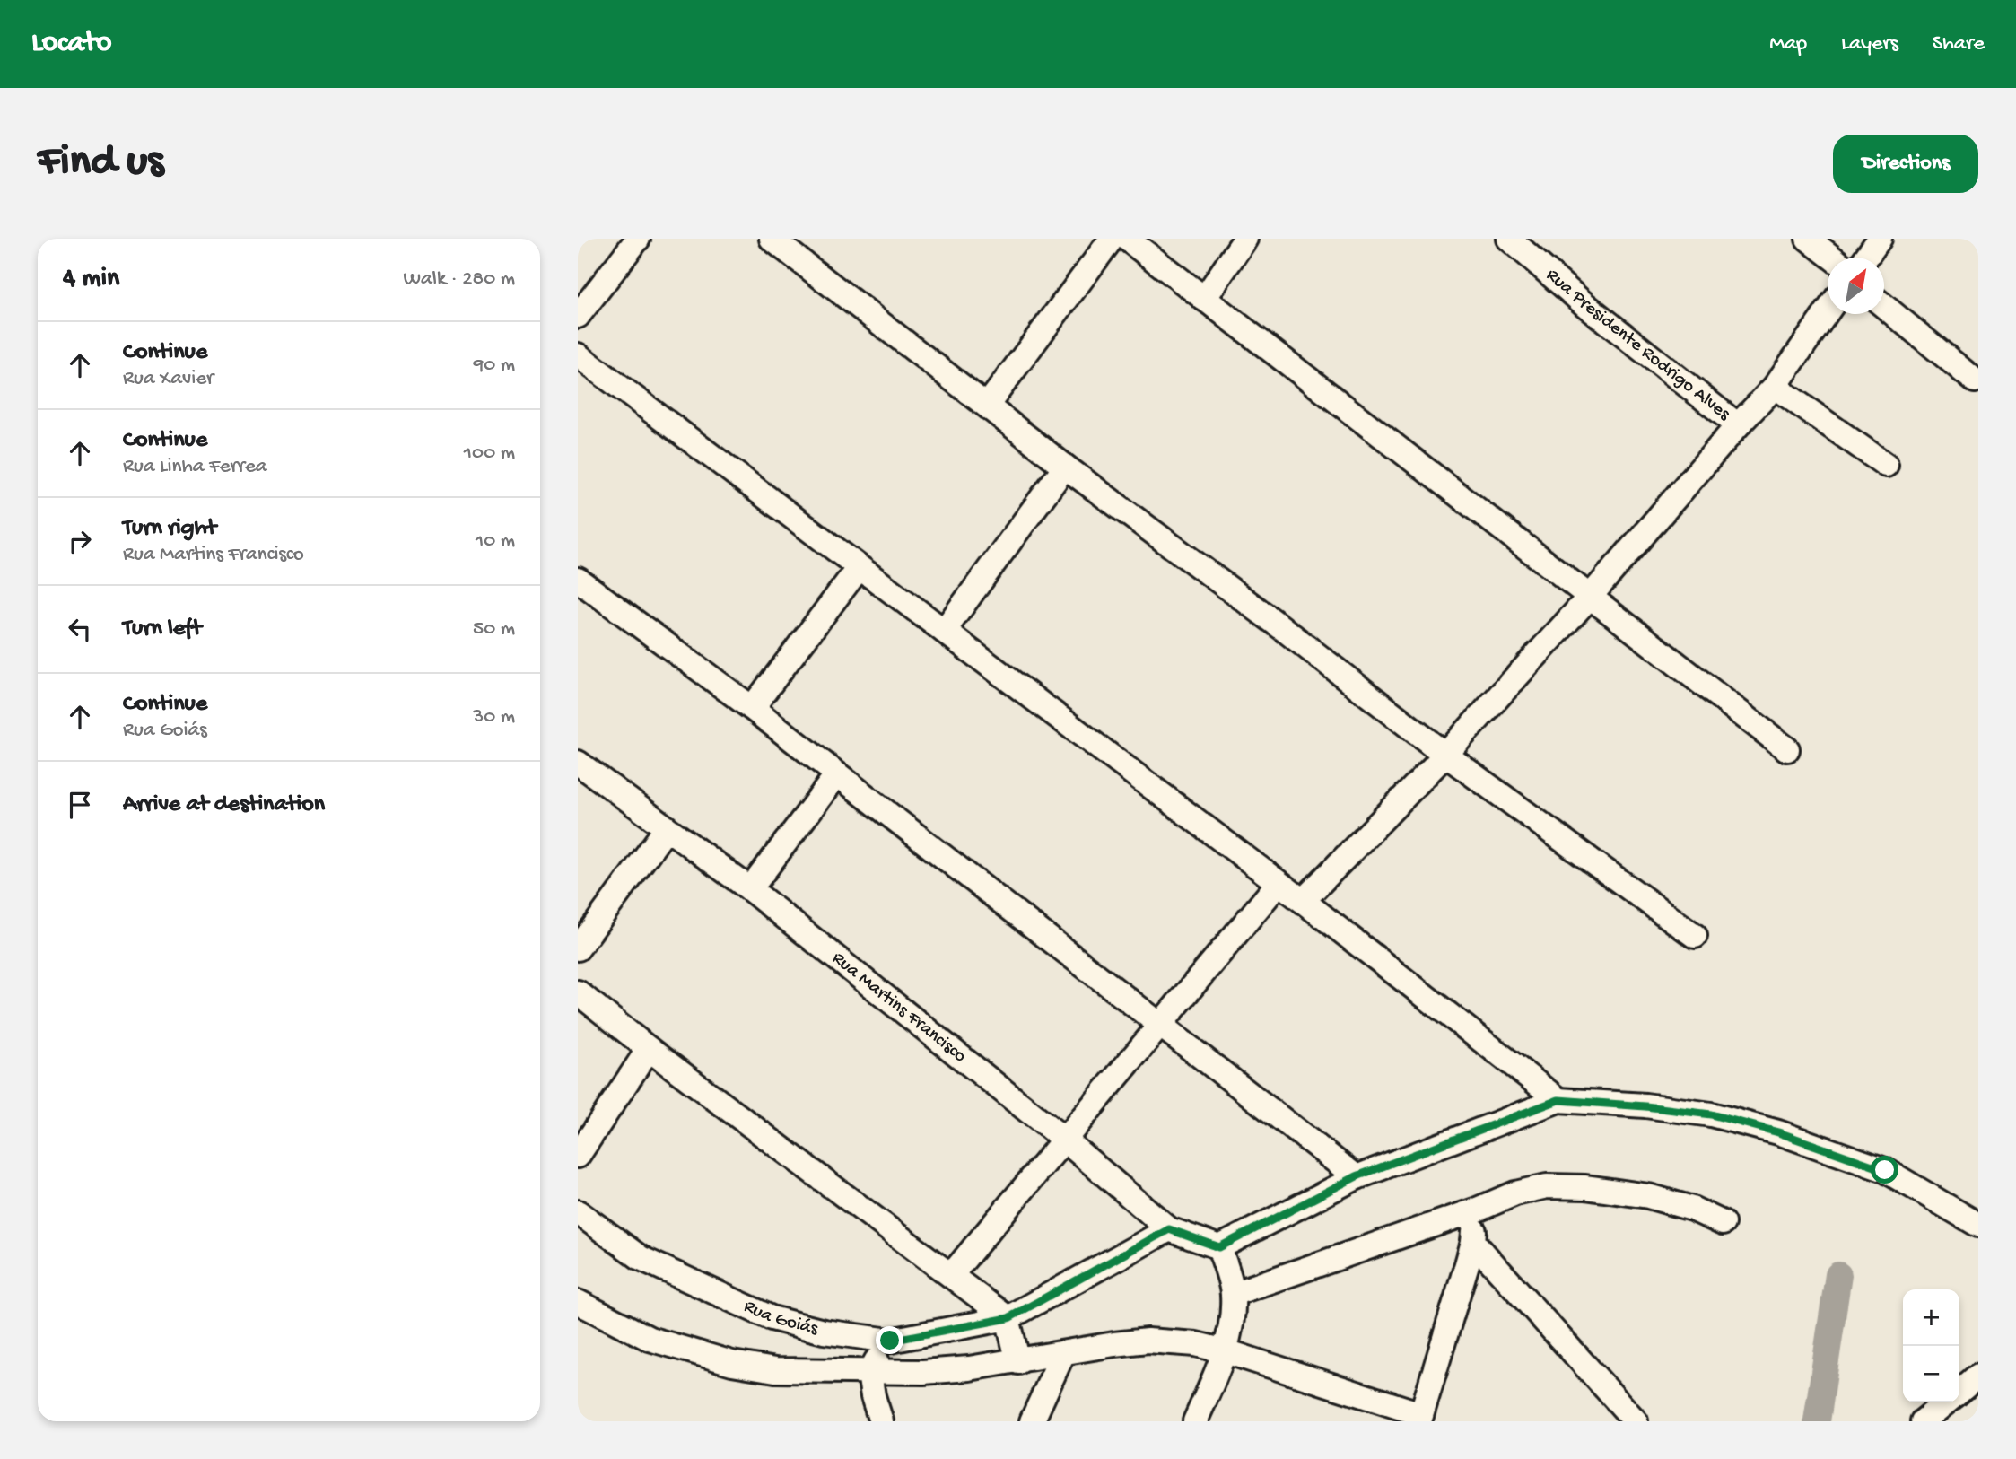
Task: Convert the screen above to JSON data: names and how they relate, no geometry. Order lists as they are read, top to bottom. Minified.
{"streets":{"street":["Rua Presidente Rodrigo Alves","Rua Martins Francisco","Rua Goiás"]},"crossings":[["Rua Martins Francisco","Rua Goiás"]],"north":"top right","page":{"header":"Locato","nav":["Map","Layers","Share"],"buttons":"Directions","title":"Find us","heading":["4 min","Walk · 280 m"],"list":[["Continue","Rua Xavier","90 m"],["Continue","Rua Linha Ferrea","100 m"],["Turn right","Rua Martins Francisco","10 m"],["Turn left","50 m"],["Continue","Rua Goiás","30 m"],"Arrive at destination"],"map_buttons":["+","−"]}}
